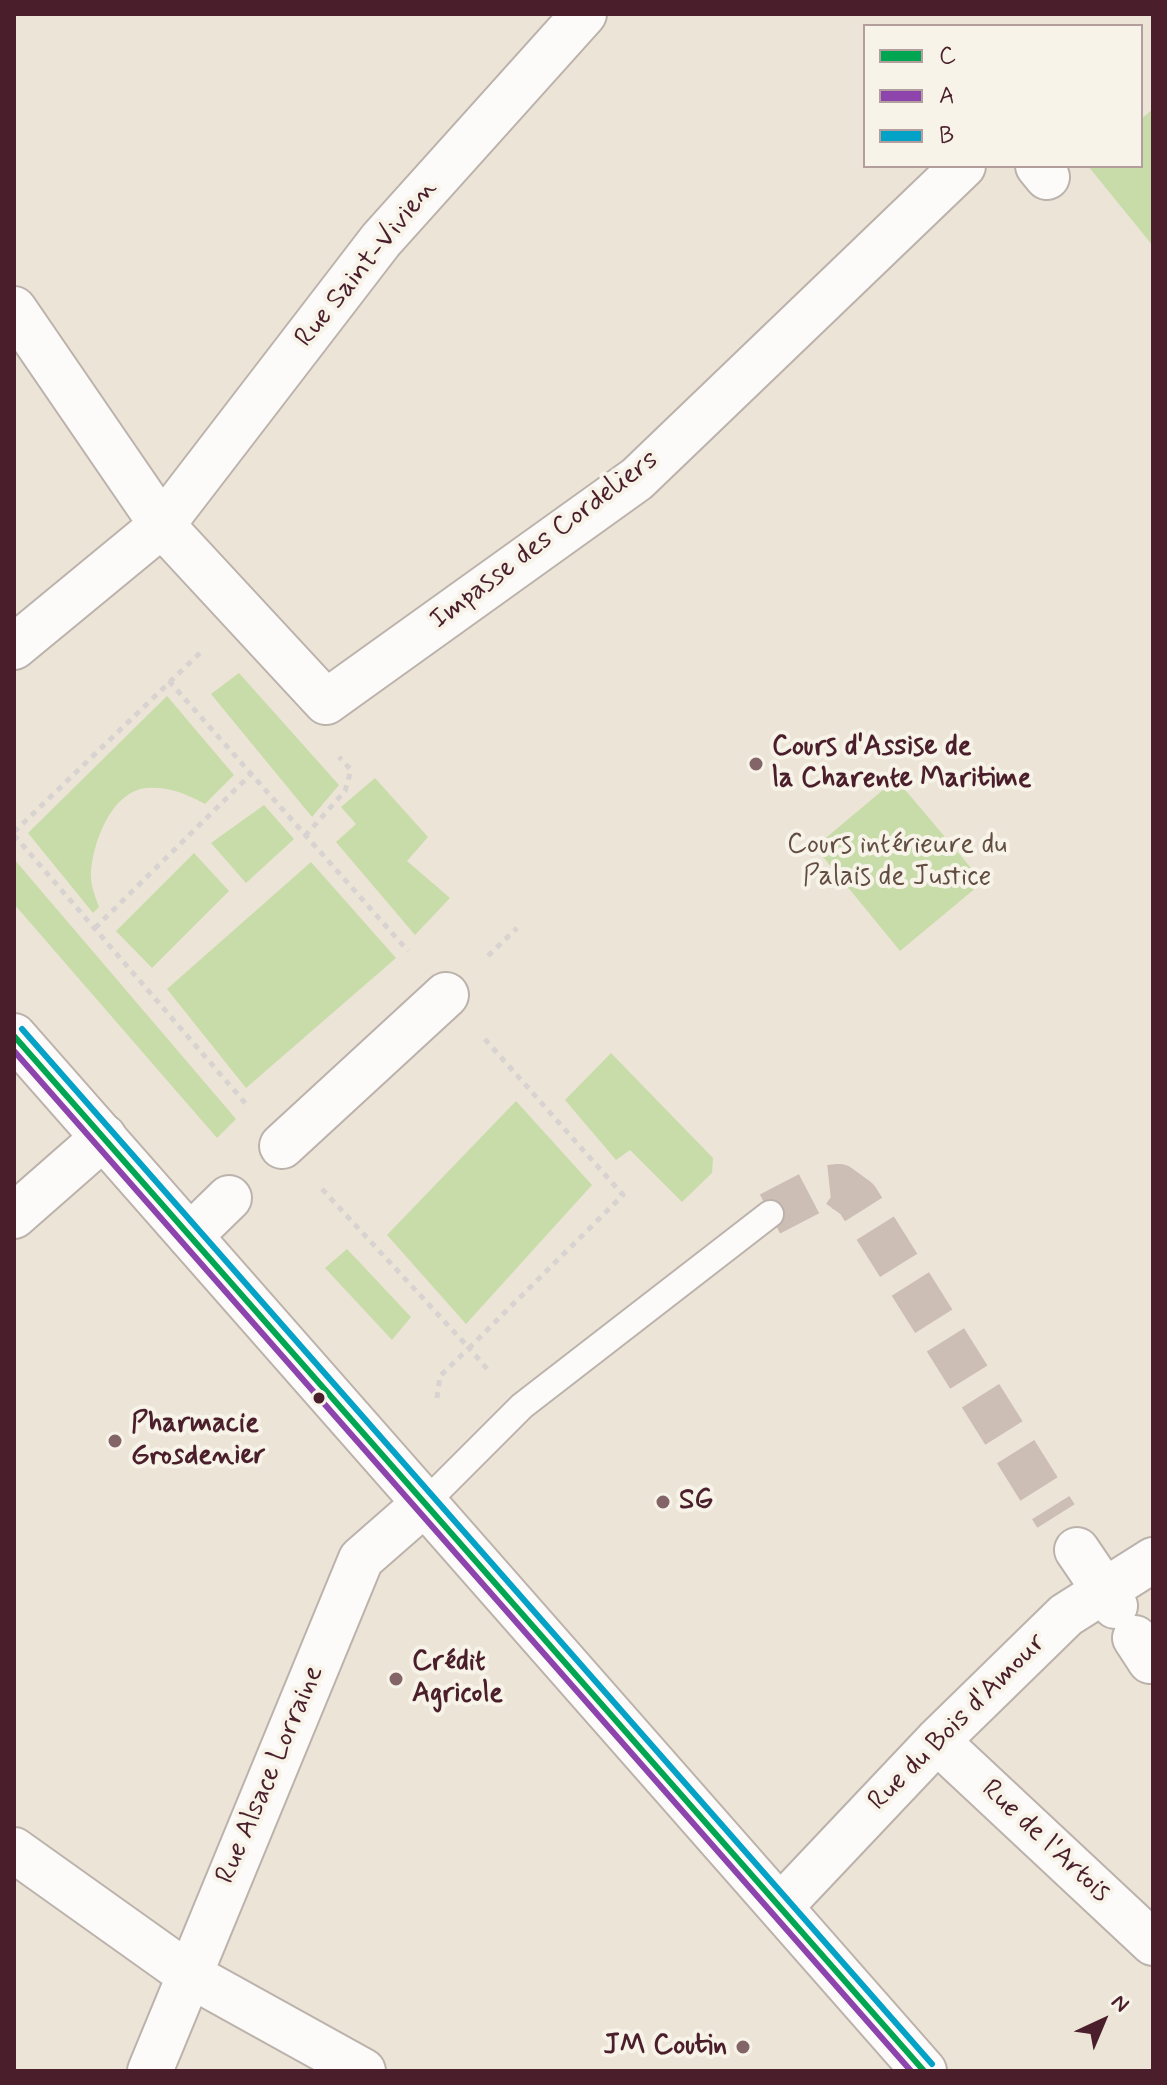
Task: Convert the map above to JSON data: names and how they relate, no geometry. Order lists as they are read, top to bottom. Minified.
{"streets":{"street":["Rue Saint-Vivien","Impasse des Cordeliers","Rue du Bois d'Amour","Rue Alsace Lorraine","Rue de l'Artois"]},"crossings":[["Rue du Bois d'Amour","Rue de l'Artois"]],"parks":["Cours intérieure du Palais de Justice"],"places":["Cours d'Assise de la Charente Maritime","Pharmacie Grosdenier","SG","Crédit Agricole","JM Coutin"],"lines":["transit line B","transit line C","transit line A"],"legend":["C","A","B"],"north":"top right"}
